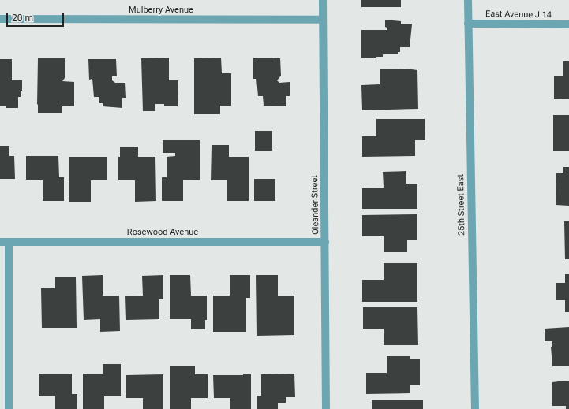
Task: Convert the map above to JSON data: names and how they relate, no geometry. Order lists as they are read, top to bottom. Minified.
{"streets":{"street":["Mulberry Avenue","East Avenue J 14","Oleander Street","25th Street East","Rosewood Avenue"]},"crossings":[["Mulberry Avenue","Oleander Street"],["East Avenue J 14","25th Street East"],["Oleander Street","Rosewood Avenue"]],"scale_bar":"20 m"}
